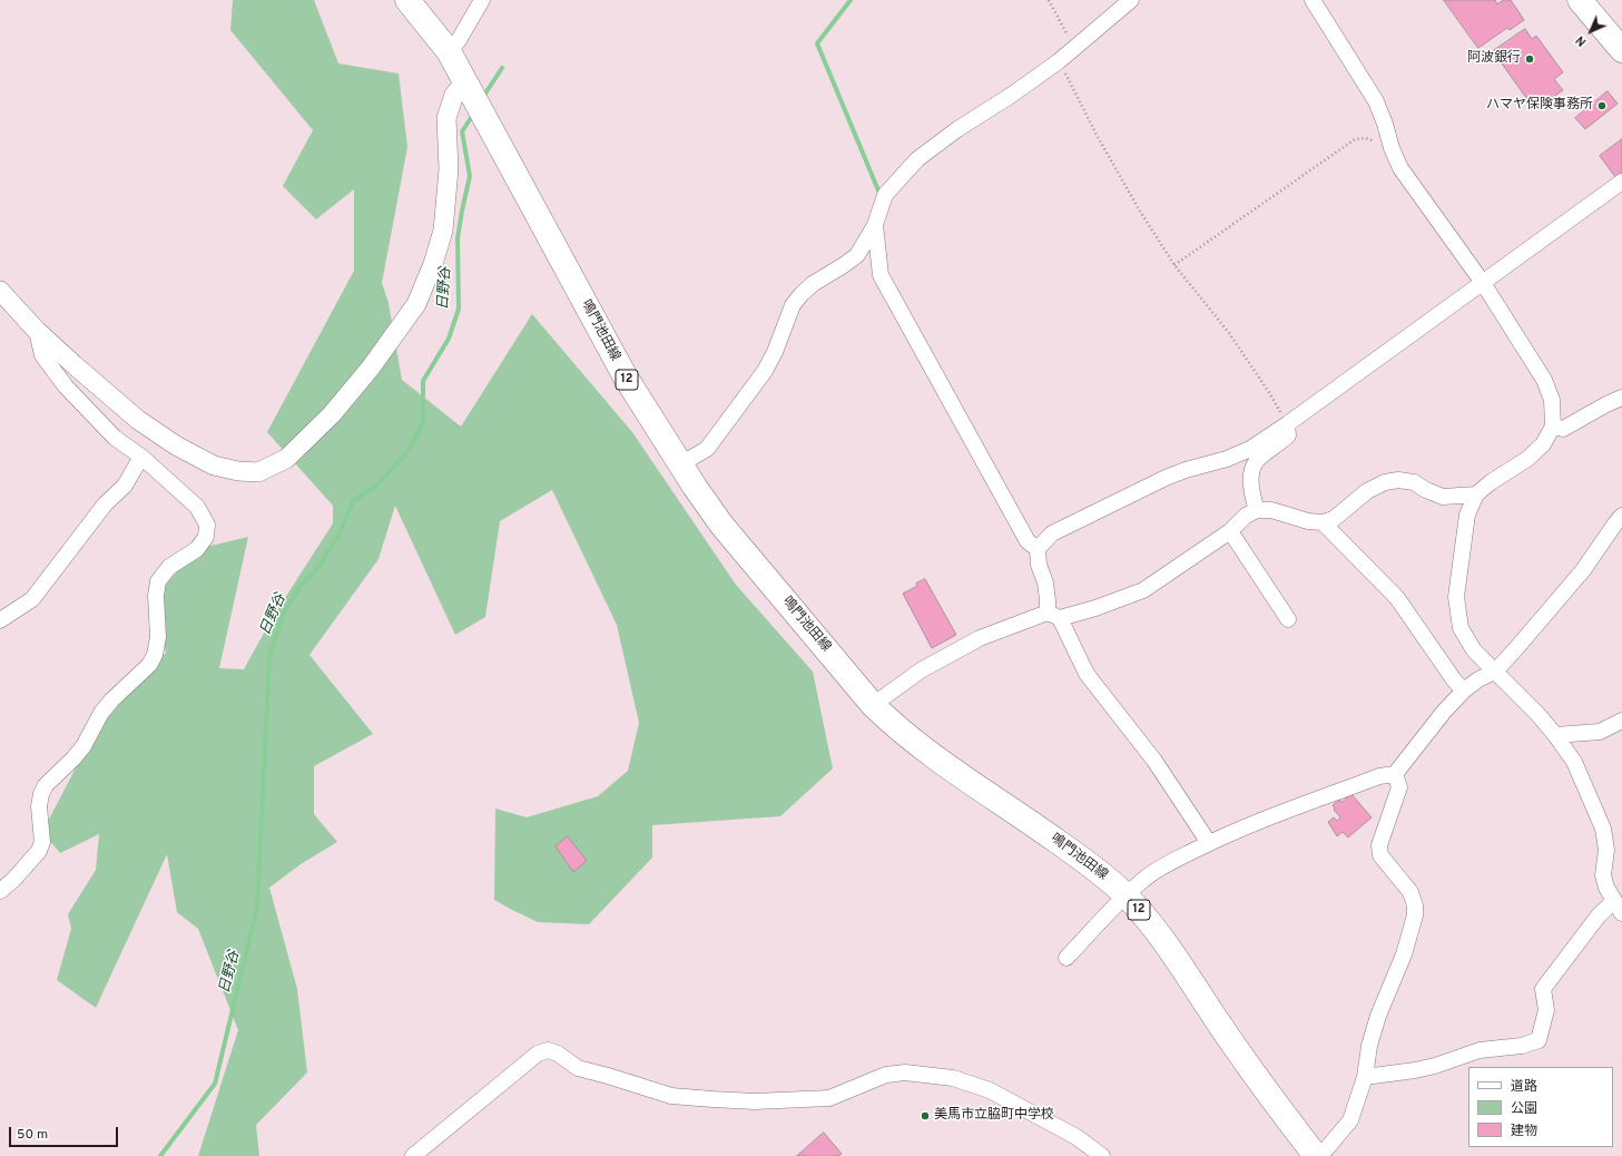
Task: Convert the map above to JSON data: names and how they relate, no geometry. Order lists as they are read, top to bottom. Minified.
{"streets":{"main road":["鳴門池田線","12"]},"water":["日野谷"],"places":["阿波銀行","ハマヤ保険事務所","美馬市立脇町中学校"],"legend":["道路","公園","建物"],"scale_bar":"50 m","north":"bottom left"}
